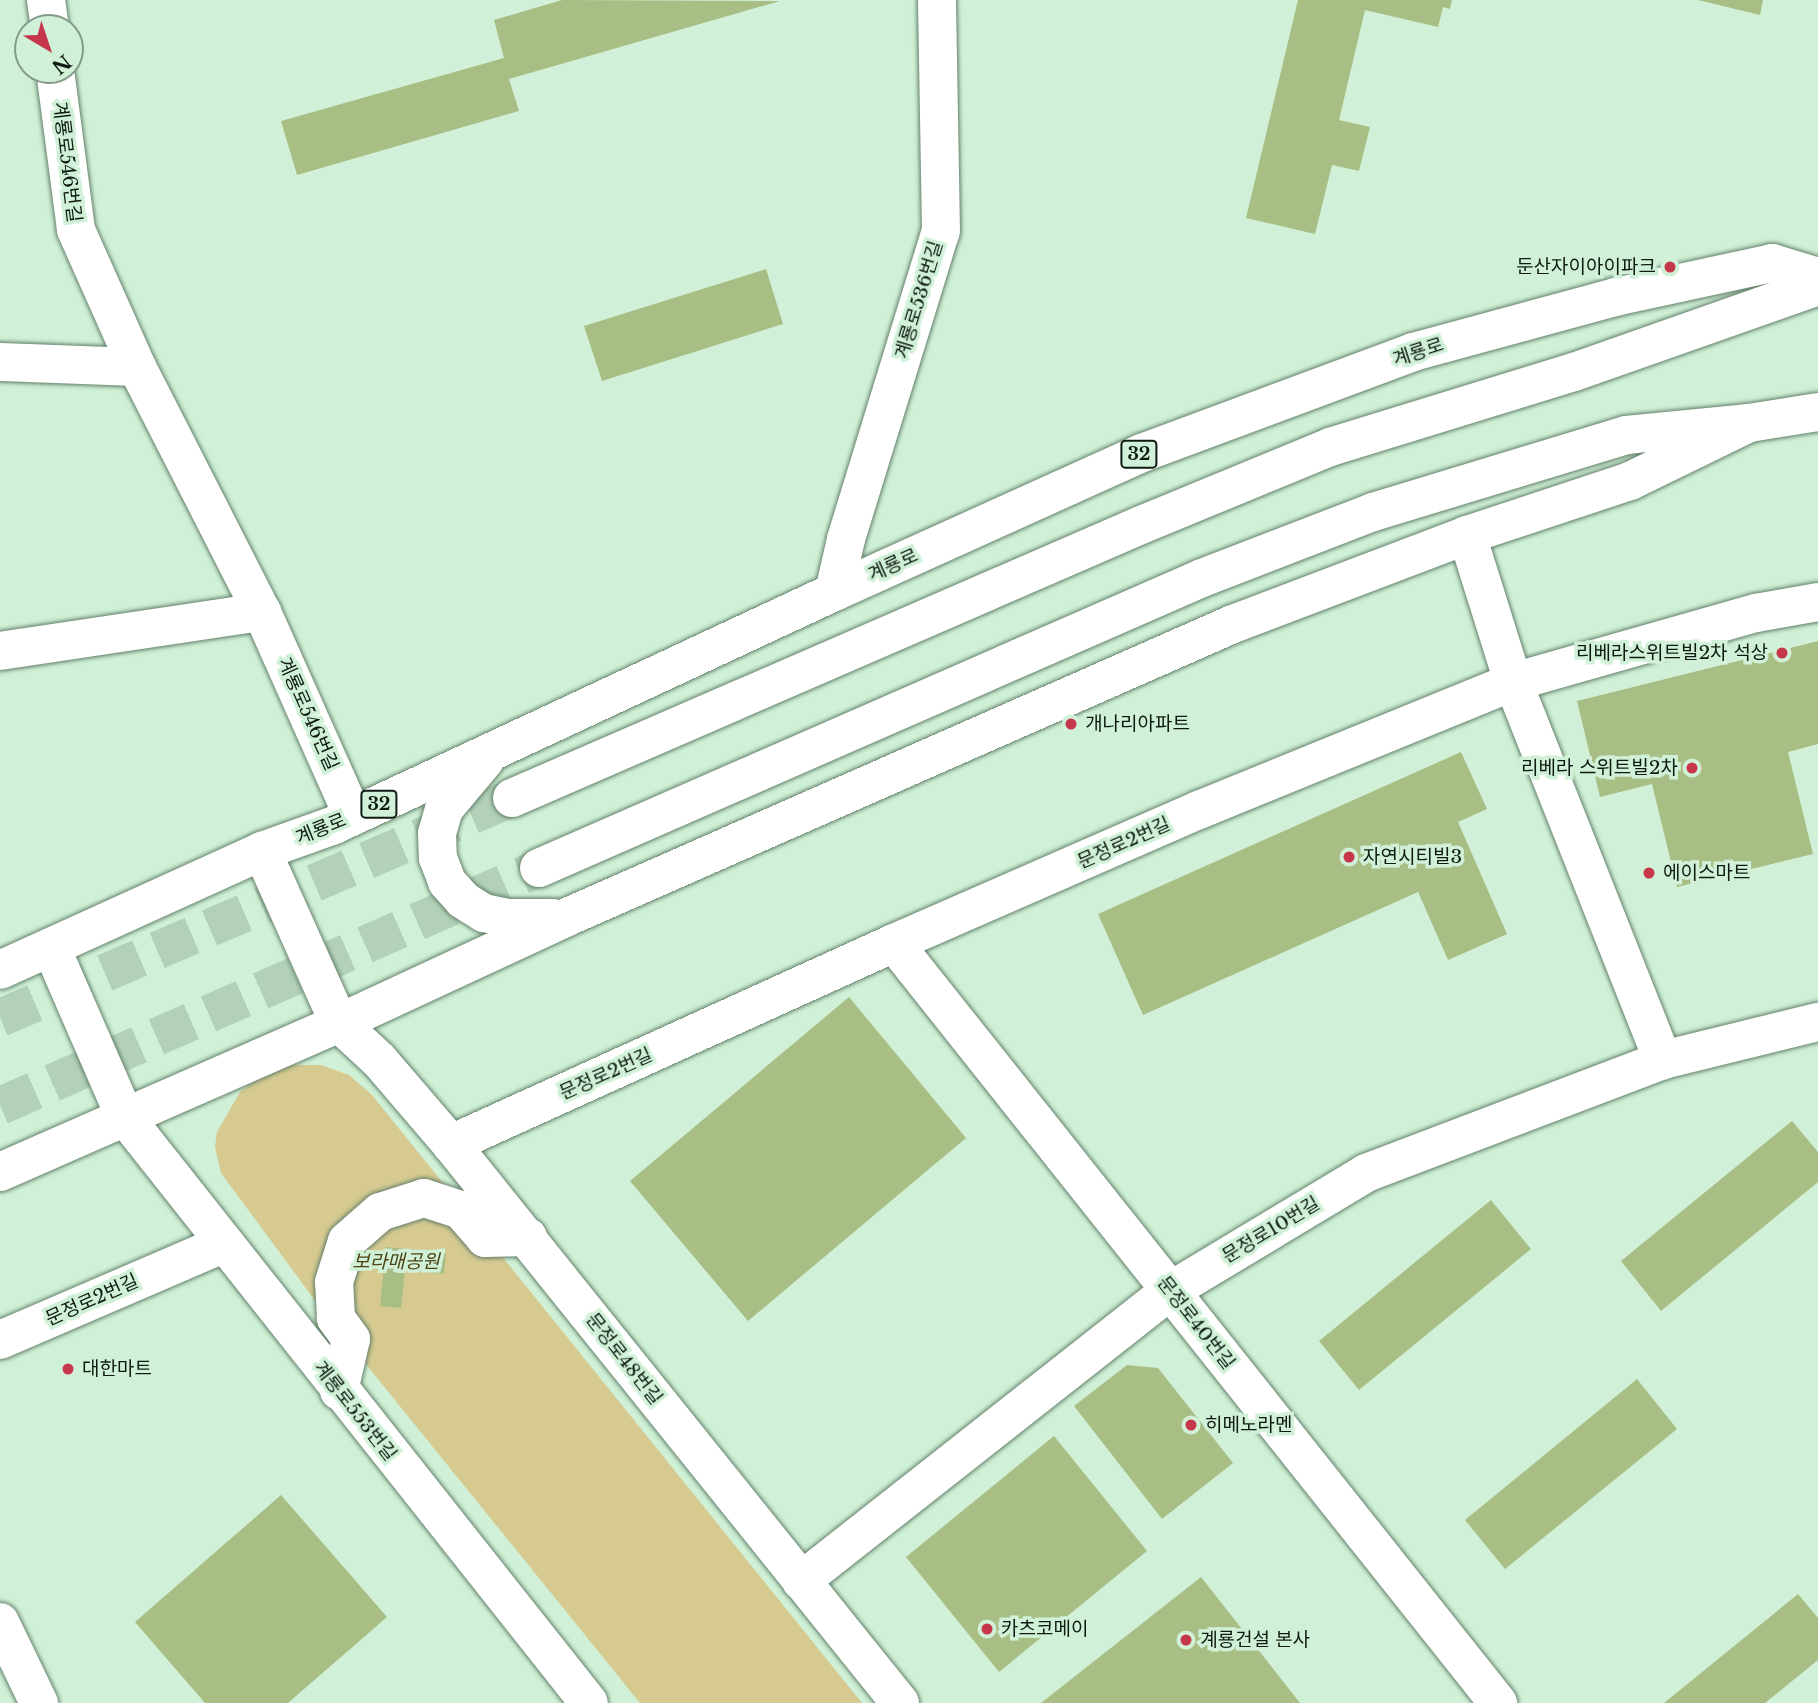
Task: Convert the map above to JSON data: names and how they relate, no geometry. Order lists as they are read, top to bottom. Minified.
{"streets":{"street":["계룡로546번길","계룡로536번길","계룡로","32","문정로2번길","문정로10번길","문정로40번길","문정로48번길","계룡로553번길"]},"crossings":[["계룡로546번길","계룡로"],["계룡로536번길","계룡로"],["계룡로","계룡로553번길"],["문정로2번길","문정로40번길"],["문정로2번길","문정로48번길"],["문정로2번길","계룡로553번길"],["문정로10번길","문정로40번길"],["문정로10번길","문정로48번길"]],"parks":["보라매공원"],"places":["둔산자이아이파크","리베라스위트빌2차 석상","개나리아파트","리베라 스위트빌2차","자연시티빌3","에이스마트","대한마트","히메노라멘","카츠코메이","계룡건설 본사"],"north":"bottom right"}
